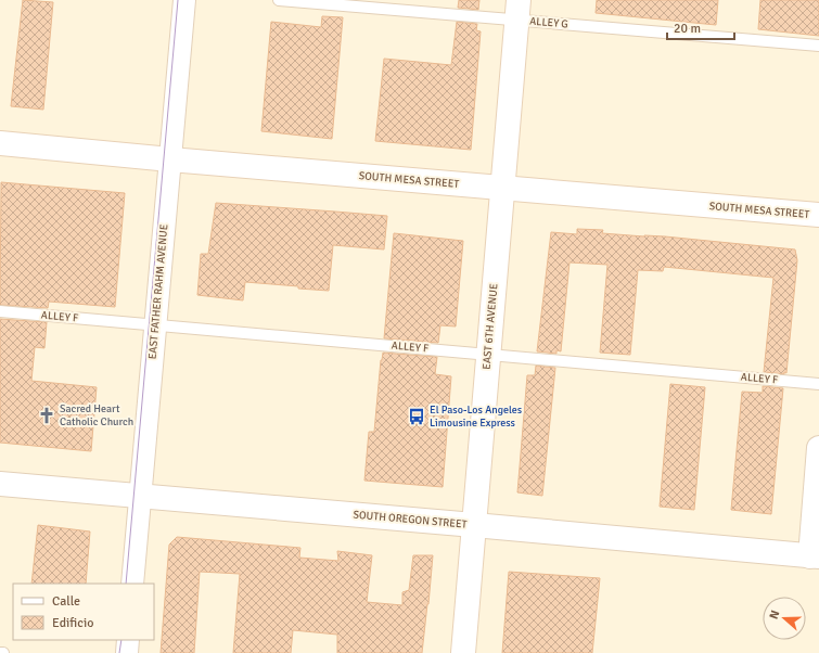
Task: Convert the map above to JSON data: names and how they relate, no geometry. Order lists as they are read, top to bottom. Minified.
{"streets":{"main road":["SOUTH MESA STREET","EAST 6TH AVENUE","SOUTH OREGON STREET"],"street":["EAST FATHER RAHM AVENUE"],"lane":["ALLEY G","ALLEY F"]},"crossings":[["ALLEY G","EAST 6TH AVENUE"],["SOUTH MESA STREET","EAST FATHER RAHM AVENUE"],["SOUTH MESA STREET","EAST 6TH AVENUE"],["EAST FATHER RAHM AVENUE","ALLEY F"],["EAST FATHER RAHM AVENUE","SOUTH OREGON STREET"],["ALLEY F","EAST 6TH AVENUE"],["EAST 6TH AVENUE","SOUTH OREGON STREET"]],"places":{"church":["Sacred Heart Catholic Church"],"bus stop":["El Paso-Los Angeles Limousine Express"]},"legend":["Calle","Edificio"],"scale_bar":"20 m","north":"left"}
